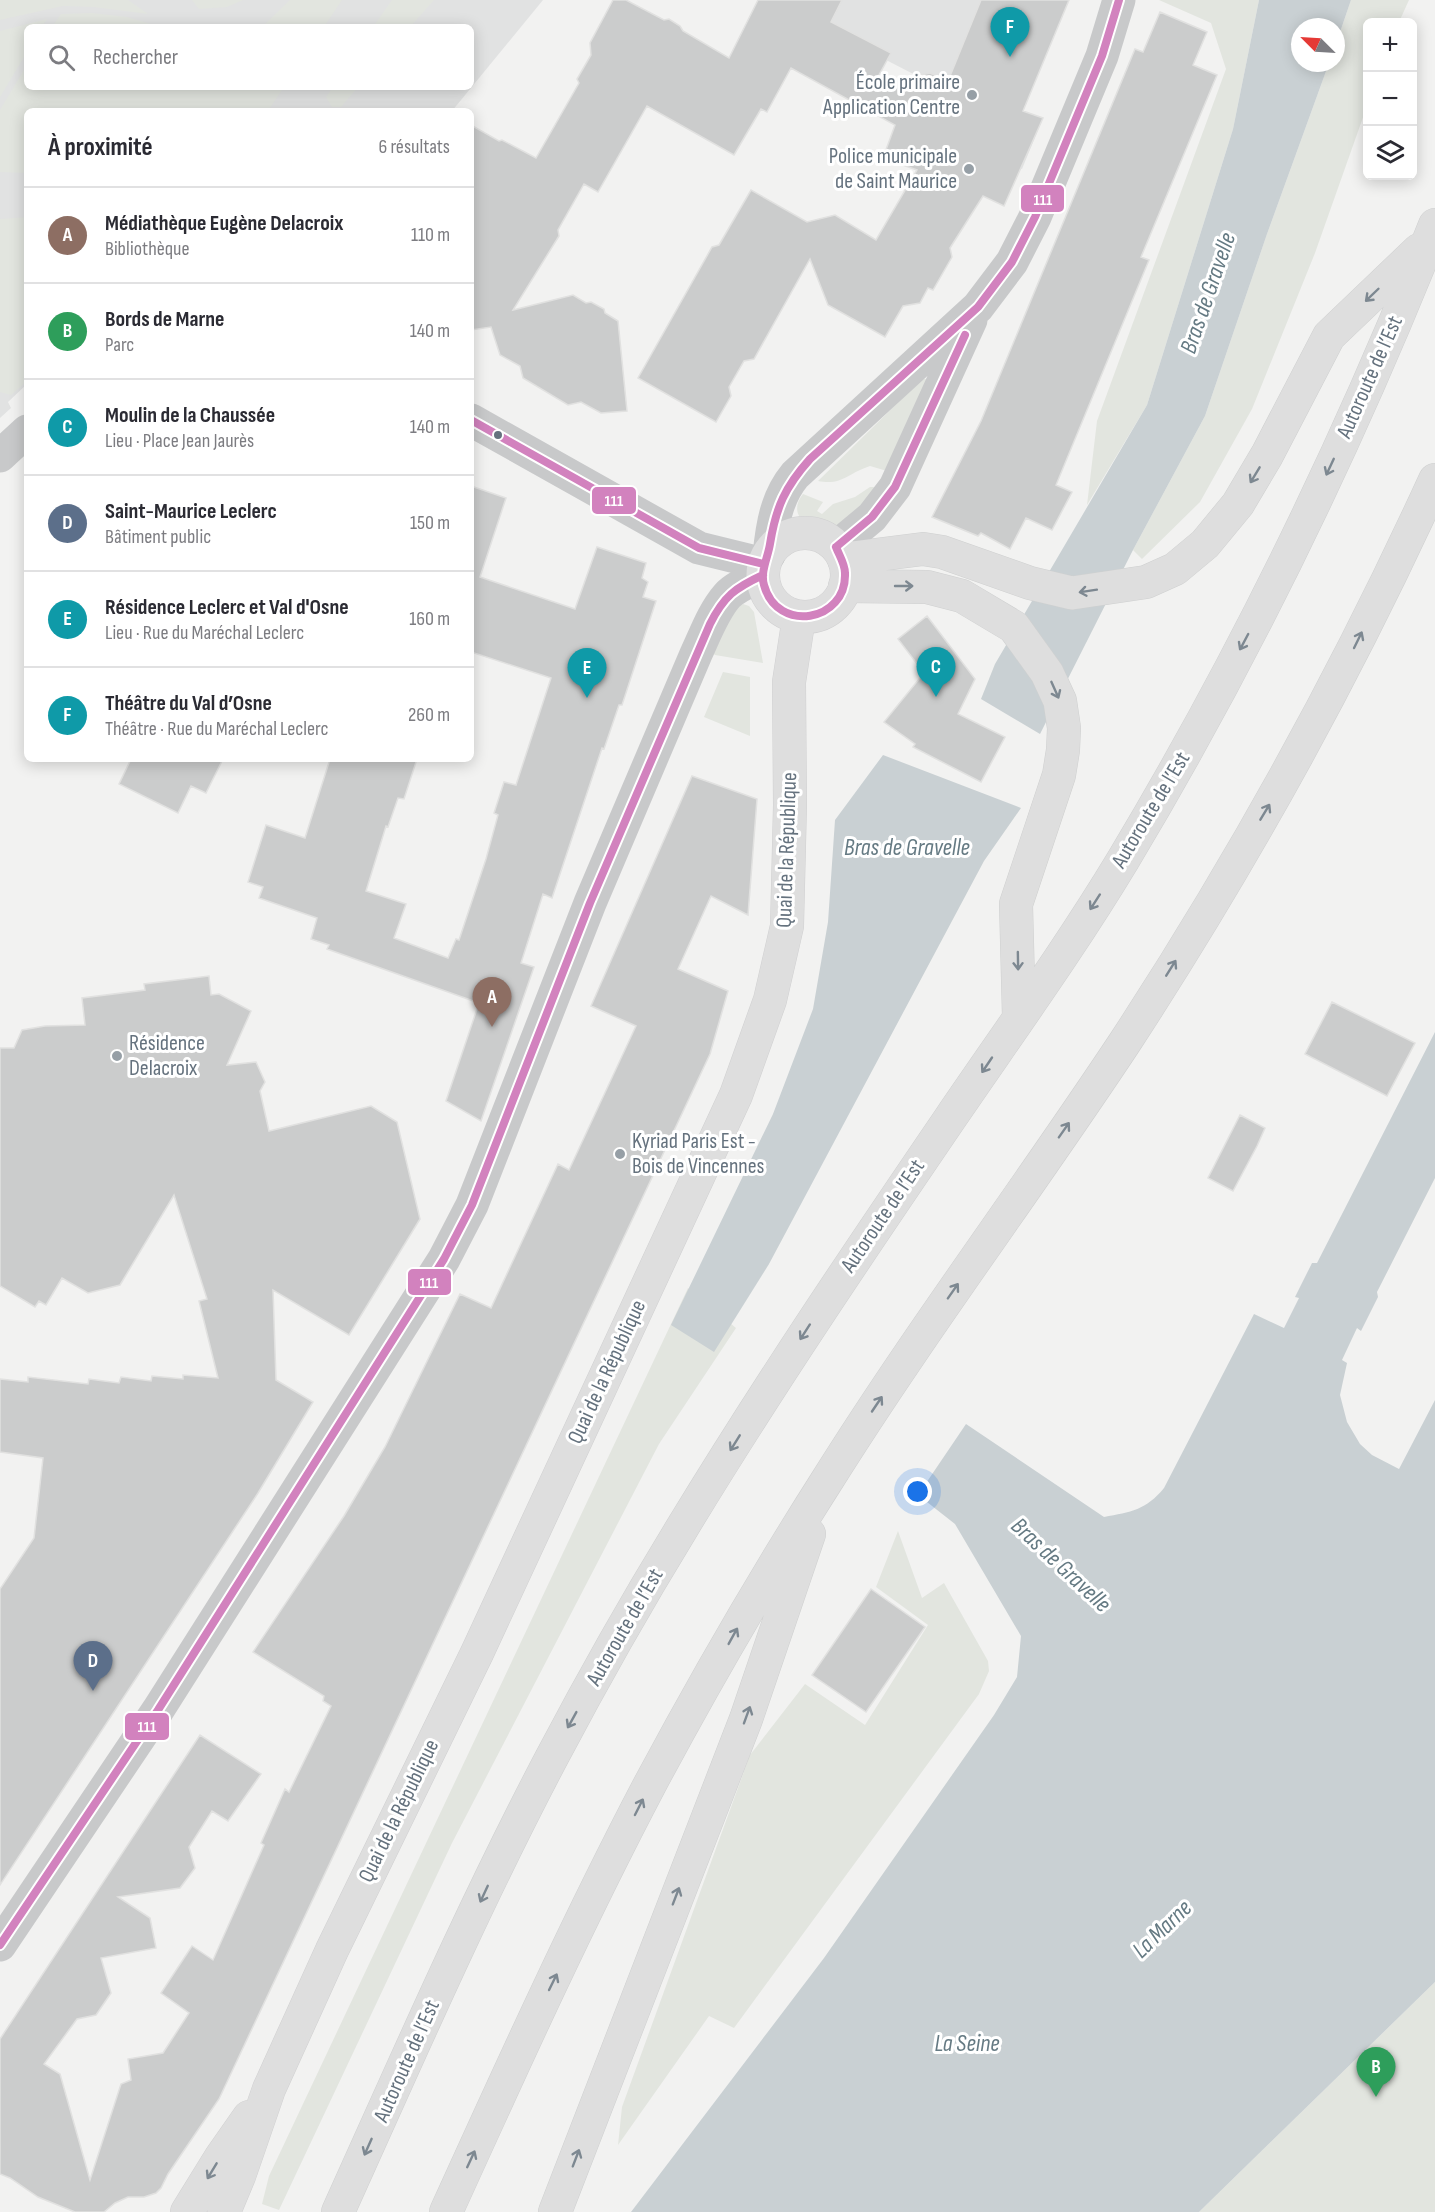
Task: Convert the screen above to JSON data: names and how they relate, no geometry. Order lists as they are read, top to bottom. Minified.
{"streets":{"main road":["Autoroute de l’Est","Quai de la République"]},"water":["Bras de Gravelle","La Marne","La Seine"],"places":["École primaire Application Centre","Police municipale de Saint Maurice","Résidence Delacroix","Kyriad Paris Est - Bois de Vincennes"],"lines":["transit line 111"],"north":"top left","page":{"pins":["F","C","E","A","D","B"],"map_buttons":["+","−"],"search":"Rechercher","heading":["À proximité","6 résultats"],"list":[{"mark":"A","name":"Médiathèque Eugène Delacroix","note":"Bibliothèque","value":"110 m"},{"mark":"B","name":"Bords de Marne","note":"Parc","value":"140 m"},{"mark":"C","name":"Moulin de la Chaussée","note":"Lieu · Place Jean Jaurès","value":"140 m"},{"mark":"D","name":"Saint-Maurice Leclerc","note":"Bâtiment public","value":"150 m"},{"mark":"E","name":"Résidence Leclerc et Val d'Osne","note":"Lieu · Rue du Maréchal Leclerc","value":"160 m"},{"mark":"F","name":"Théâtre du Val d’Osne","note":"Théâtre · Rue du Maréchal Leclerc","value":"260 m"}]}}
